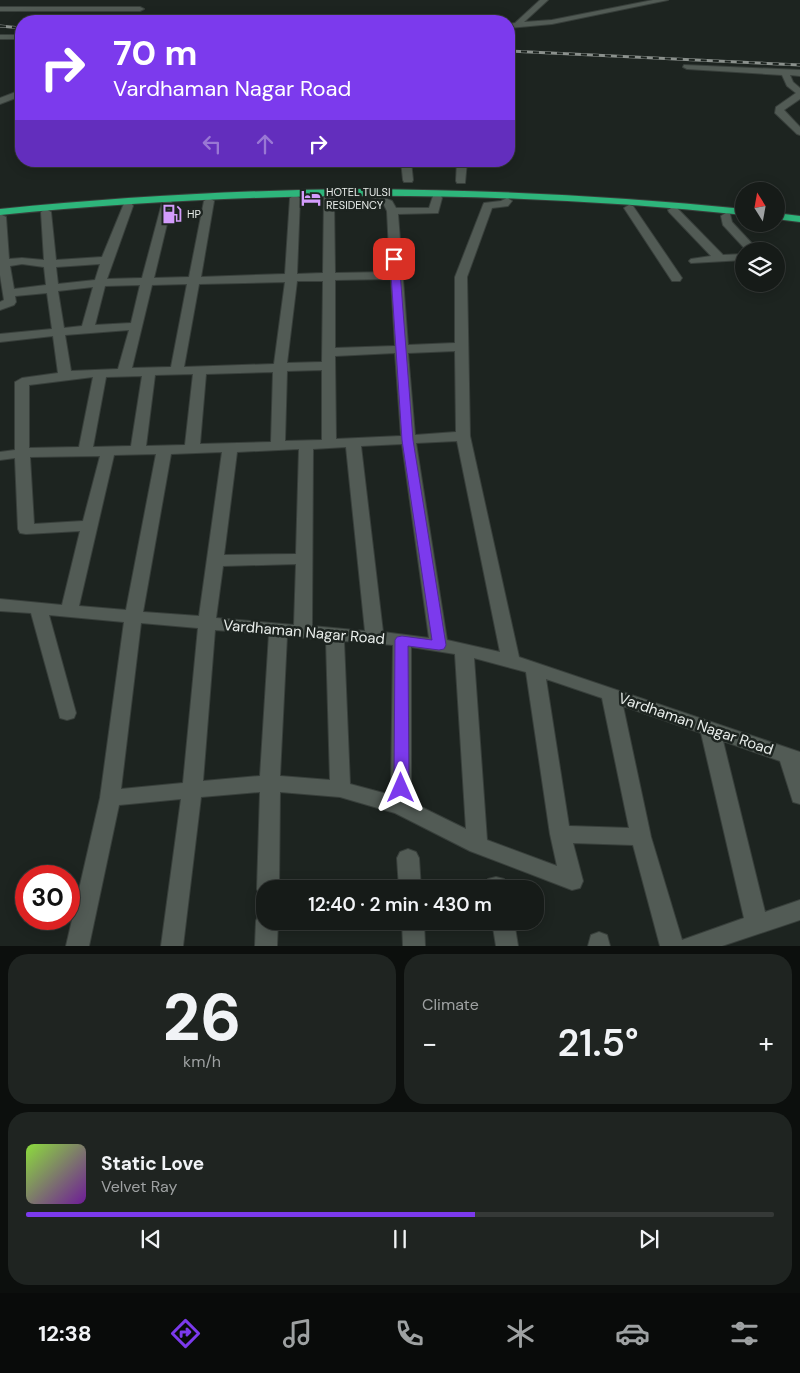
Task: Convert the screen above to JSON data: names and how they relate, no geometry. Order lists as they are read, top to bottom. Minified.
{"streets":{"street":["Vardhaman Nagar Road"]},"places":{"hotel":["HOTEL TULSI RESIDENCY"],"fuel station":["HP"]},"north":"top","page":{"turn":["70 m","Vardhaman Nagar Road"],"limit":"30","trip":"12:40 · 2 min · 430 m","tile":[["26","km/h"],"Climate"],"heat":["−","21.5°","+"],"song":["Static Love","Velvet Ray"],"tabs":"12:38"}}
